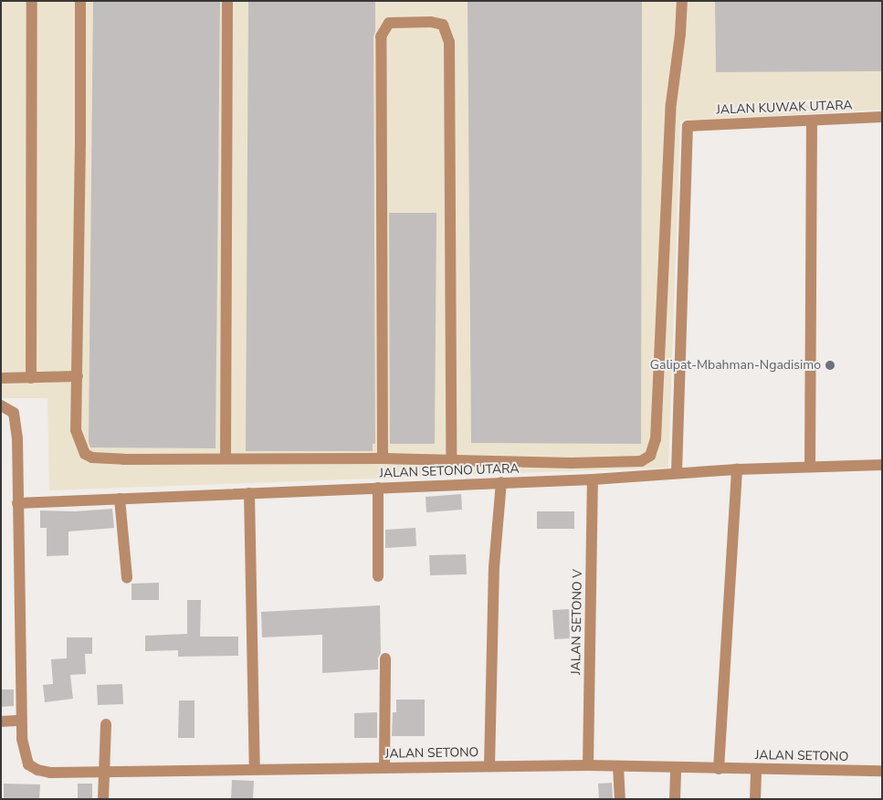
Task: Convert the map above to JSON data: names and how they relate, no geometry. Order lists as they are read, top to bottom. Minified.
{"streets":{"street":["JALAN KUWAK UTARA","JALAN SETONO UTARA","JALAN SETONO V","JALAN SETONO"]},"crossings":[["JALAN KUWAK UTARA","JALAN SETONO UTARA"],["JALAN SETONO UTARA","JALAN SETONO V"],["JALAN SETONO V","JALAN SETONO"]],"places":["Galipat-Mbahman-Ngadisimo"]}
